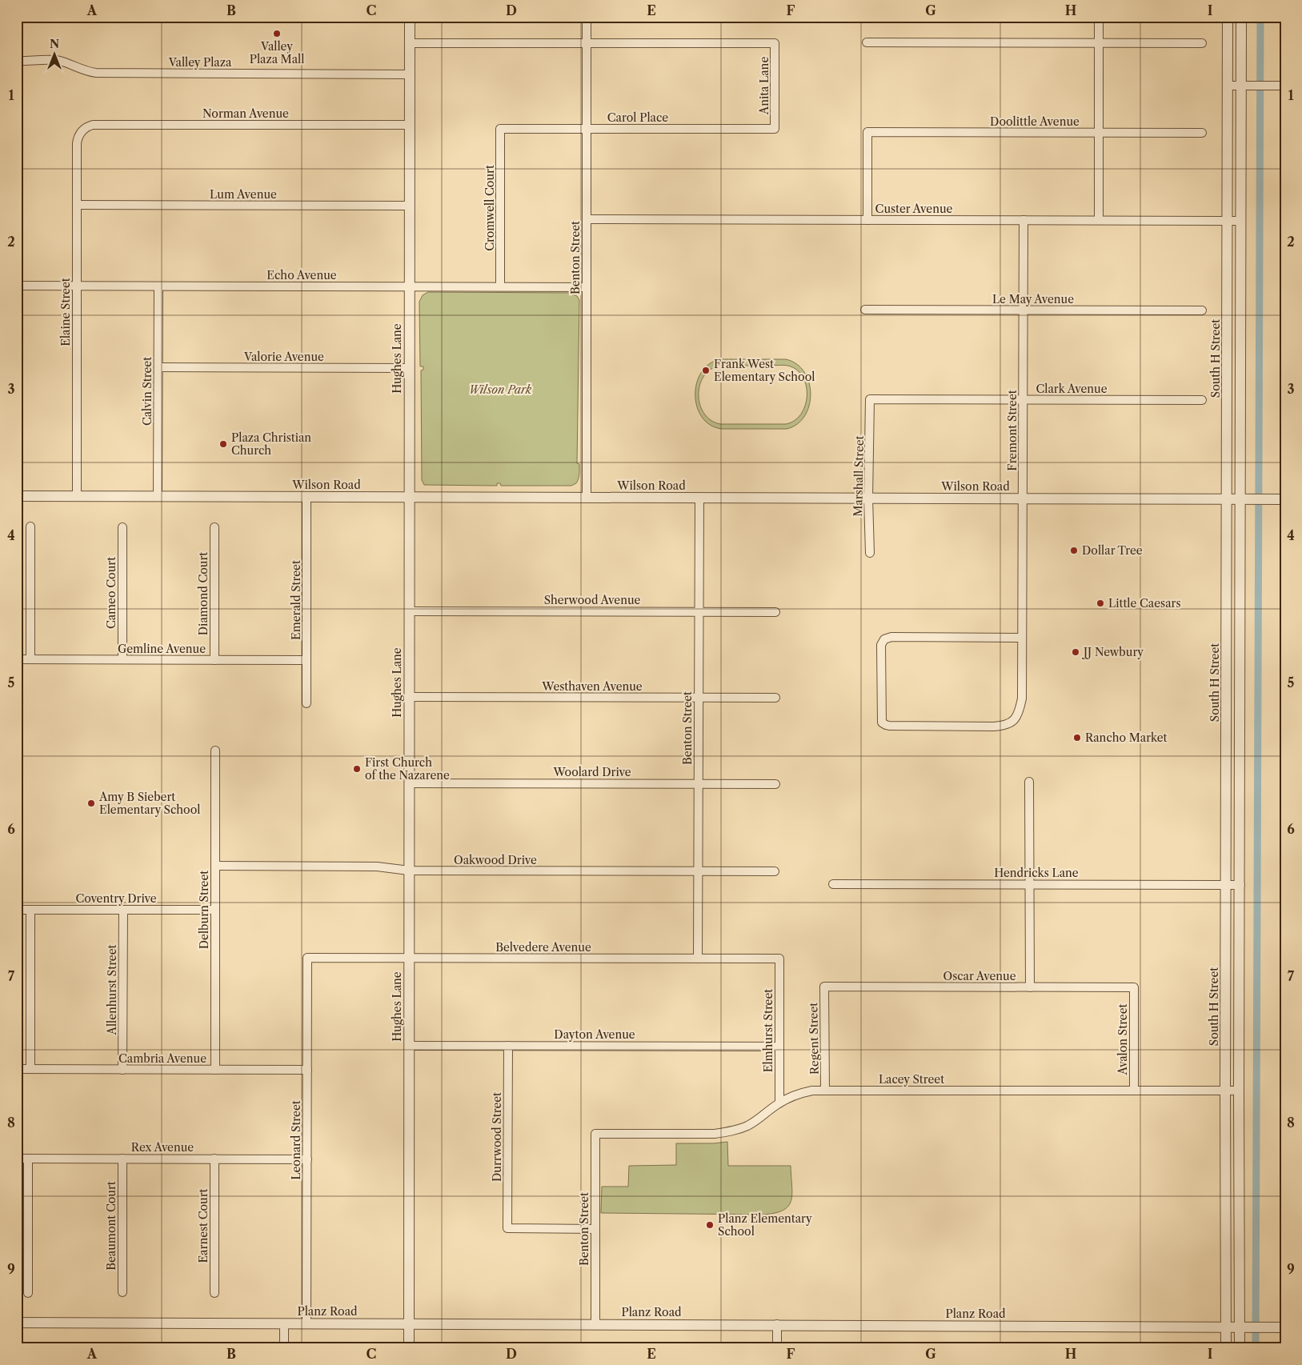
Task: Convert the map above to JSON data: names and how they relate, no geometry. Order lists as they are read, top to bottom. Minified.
{"streets":{"street":["Valley Plaza","Anita Lane","Norman Avenue","Carol Place","Doolittle Avenue","Lum Avenue","Cromwell Court","Custer Avenue","Benton Street","Echo Avenue","Le May Avenue","Elaine Street","Valorie Avenue","Hughes Lane","South H Street","Clark Avenue","Calvin Street","Fremont Street","Marshall Street","Wilson Road","Cameo Court","Diamond Court","Emerald Street","Sherwood Avenue","Gemline Avenue","Westhaven Avenue","Woolard Drive","Oakwood Drive","Hendricks Lane","Coventry Drive","Delburn Street","Belvedere Avenue","Oscar Avenue","Allenhurst Street","Elmhurst Street","Dayton Avenue","Regent Street","Avalon Street","Cambria Avenue","Lacey Street","Durrwood Street","Leonard Street","Rex Avenue","Beaumont Court","Earnest Court","Planz Road"]},"crossings":[["Valley Plaza","Hughes Lane"],["Anita Lane","Carol Place"],["Anita Lane","Benton Street"],["Norman Avenue","Elaine Street"],["Norman Avenue","Hughes Lane"],["Carol Place","Cromwell Court"],["Carol Place","Benton Street"],["Doolittle Avenue","Custer Avenue"],["Lum Avenue","Elaine Street"],["Lum Avenue","Hughes Lane"],["Cromwell Court","Echo Avenue"],["Custer Avenue","Benton Street"],["Custer Avenue","South H Street"],["Custer Avenue","Fremont Street"],["Benton Street","Echo Avenue"],["Benton Street","Wilson Road"],["Benton Street","Sherwood Avenue"],["Benton Street","Westhaven Avenue"],["Benton Street","Woolard Drive"],["Benton Street","Oakwood Drive"],["Benton Street","Belvedere Avenue"],["Benton Street","Lacey Street"],["Benton Street","Durrwood Street"],["Benton Street","Planz Road"],["Echo Avenue","Elaine Street"],["Echo Avenue","Hughes Lane"],["Echo Avenue","Calvin Street"],["Le May Avenue","Fremont Street"],["Elaine Street","Wilson Road"],["Valorie Avenue","Hughes Lane"],["Valorie Avenue","Calvin Street"],["Hughes Lane","Wilson Road"],["Hughes Lane","Sherwood Avenue"],["Hughes Lane","Westhaven Avenue"],["Hughes Lane","Woolard Drive"],["Hughes Lane","Oakwood Drive"],["Hughes Lane","Belvedere Avenue"],["Hughes Lane","Dayton Avenue"],["Hughes Lane","Planz Road"],["South H Street","Wilson Road"],["South H Street","Hendricks Lane"],["South H Street","Lacey Street"],["South H Street","Planz Road"],["Clark Avenue","Fremont Street"],["Clark Avenue","Marshall Street"],["Calvin Street","Wilson Road"],["Fremont Street","Wilson Road"],["Marshall Street","Wilson Road"],["Wilson Road","Emerald Street"],["Cameo Court","Gemline Avenue"],["Diamond Court","Gemline Avenue"],["Emerald Street","Gemline Avenue"],["Oakwood Drive","Delburn Street"],["Coventry Drive","Delburn Street"],["Coventry Drive","Allenhurst Street"],["Delburn Street","Cambria Avenue"],["Belvedere Avenue","Elmhurst Street"],["Belvedere Avenue","Leonard Street"],["Oscar Avenue","Regent Street"],["Oscar Avenue","Avalon Street"],["Allenhurst Street","Cambria Avenue"],["Elmhurst Street","Dayton Avenue"],["Elmhurst Street","Lacey Street"],["Dayton Avenue","Durrwood Street"],["Regent Street","Lacey Street"],["Avalon Street","Lacey Street"],["Cambria Avenue","Leonard Street"],["Leonard Street","Rex Avenue"],["Leonard Street","Planz Road"],["Rex Avenue","Beaumont Court"],["Rex Avenue","Earnest Court"]],"parks":["Wilson Park"],"places":["Valley Plaza Mall","Frank West Elementary School","Plaza Christian Church","Dollar Tree","Little Caesars","JJ Newbury","Rancho Market","First Church of the Nazarene","Amy B Siebert Elementary School","Planz Elementary School"],"north":"top","grid":{"columns":["A","B","C","D","E","F","G","H","I"],"rows":["1","2","3","4","5","6","7","8","9"]}}
